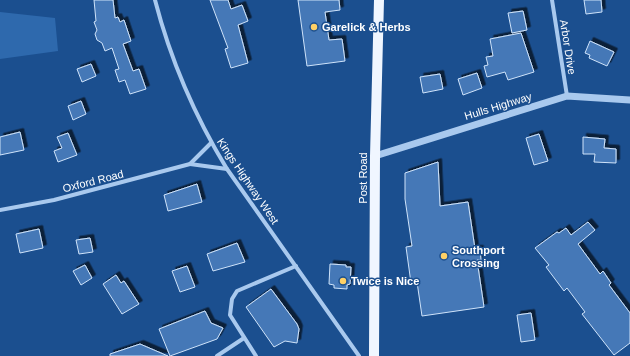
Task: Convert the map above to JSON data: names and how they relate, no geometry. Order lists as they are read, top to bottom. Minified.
{"streets":{"main road":["Post Road"],"street":["Arbor Drive","Hulls Highway","Oxford Road","Kings Highway West"]},"crossings":[["Arbor Drive","Hulls Highway"],["Hulls Highway","Post Road"],["Oxford Road","Kings Highway West"]],"places":["Garelick & Herbs","Southport Crossing","Twice is Nice"]}
